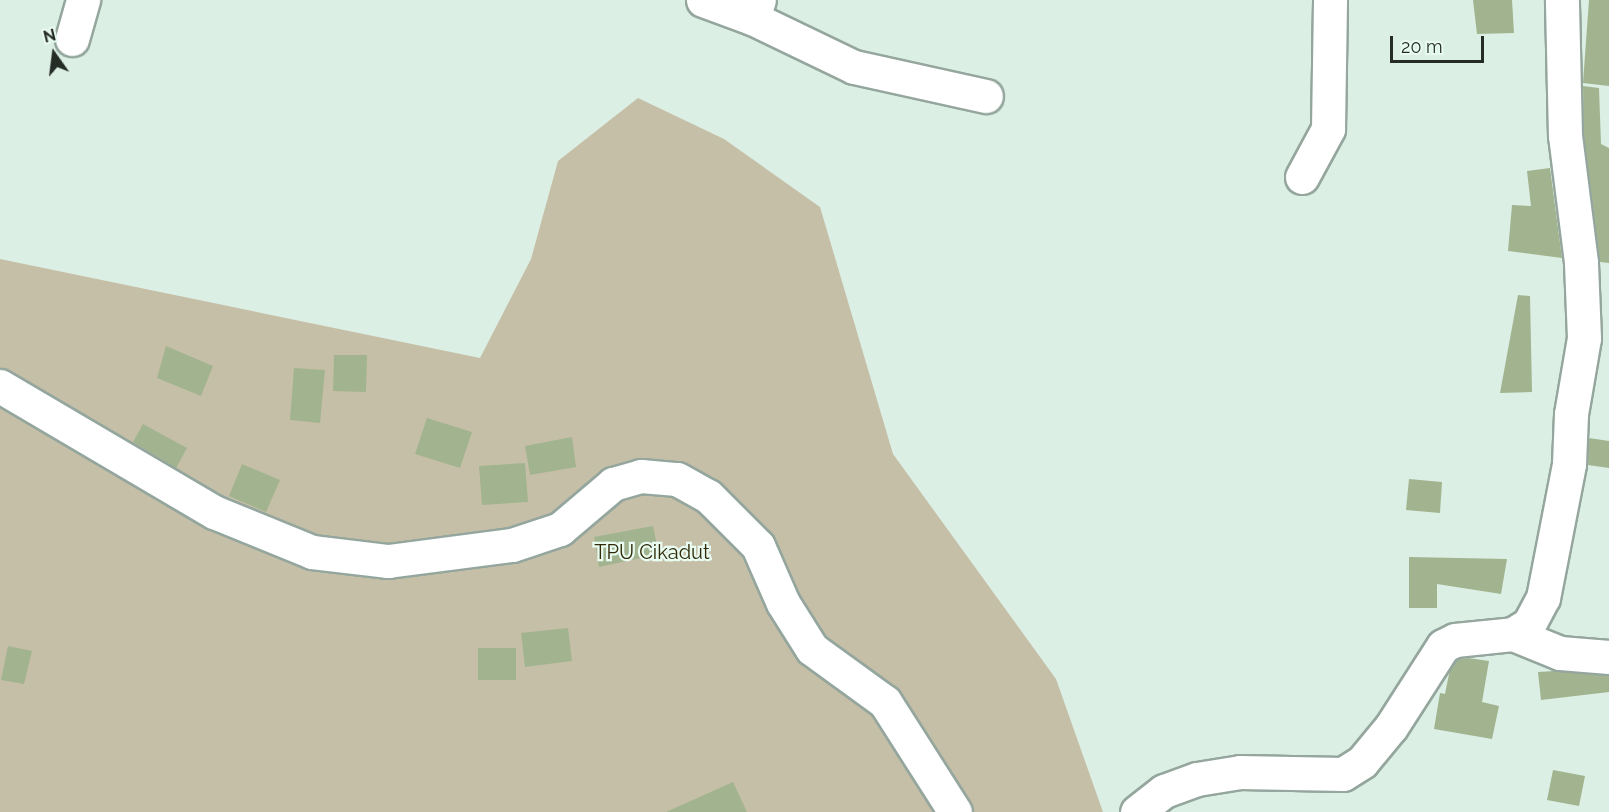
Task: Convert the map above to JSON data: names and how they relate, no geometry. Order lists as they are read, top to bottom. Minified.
{"parks":["TPU Cikadut"],"scale_bar":"20 m","north":"top"}
